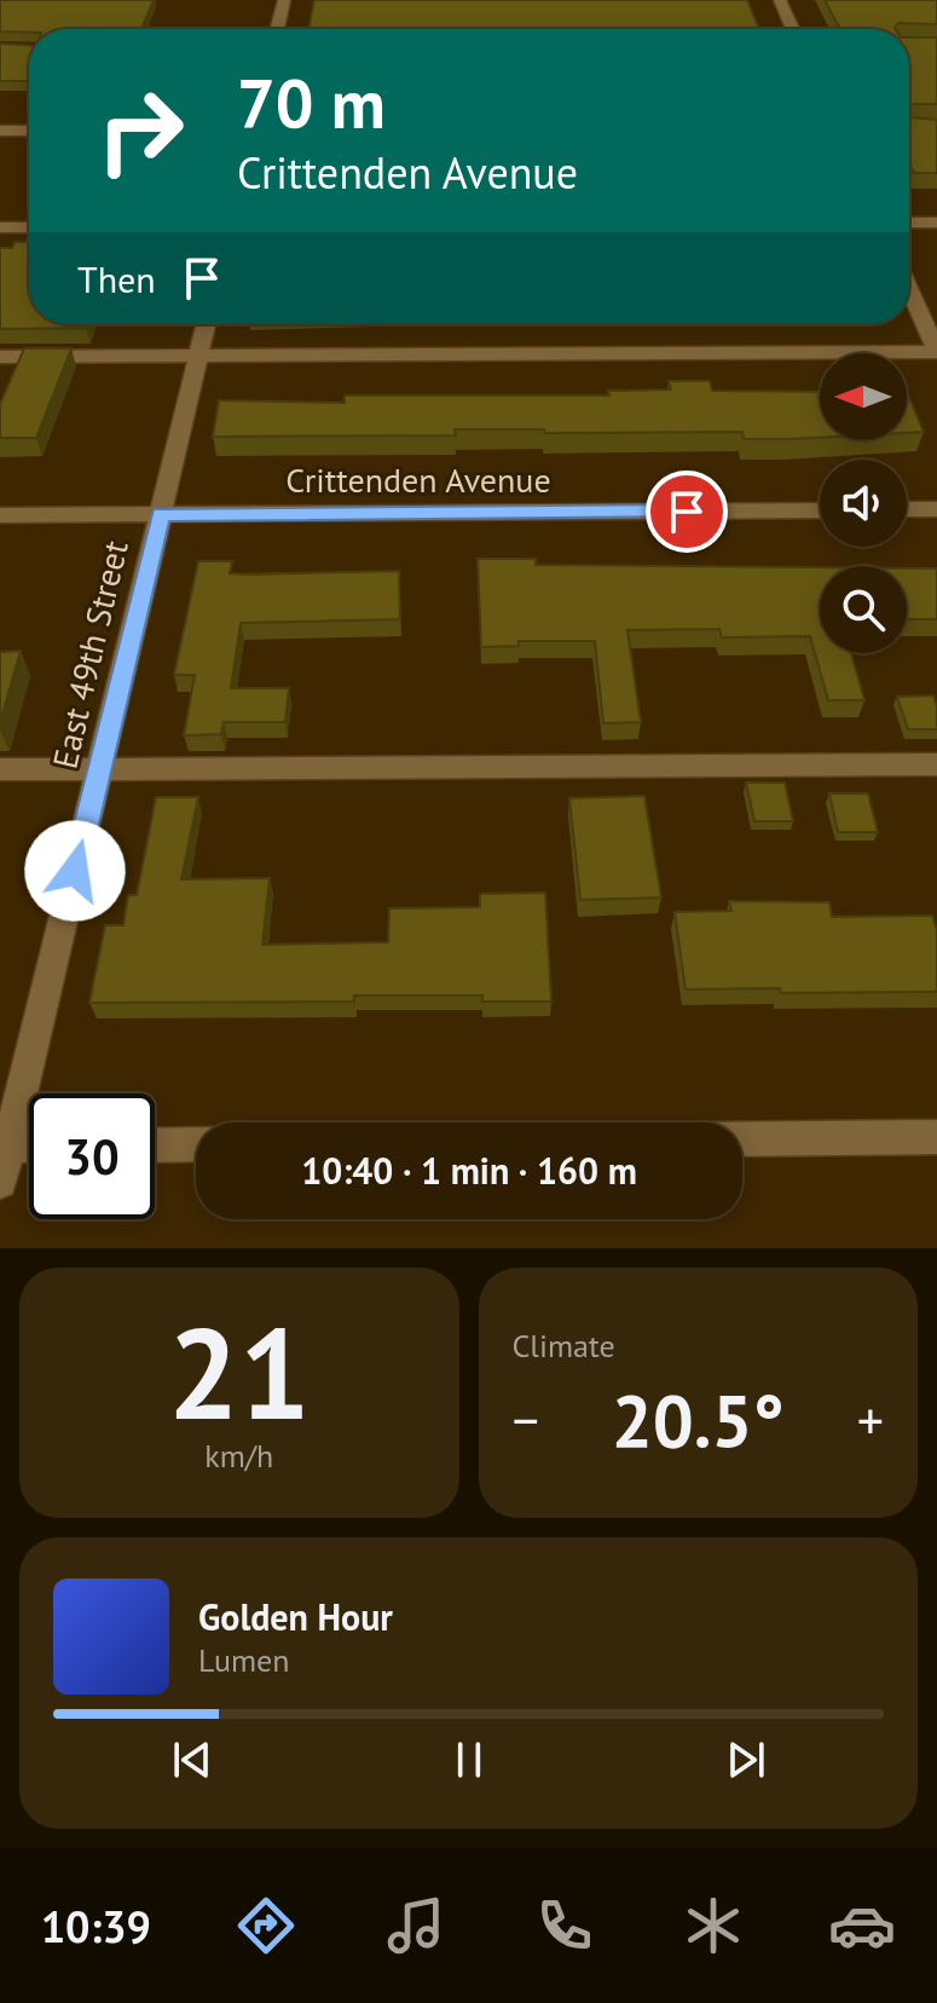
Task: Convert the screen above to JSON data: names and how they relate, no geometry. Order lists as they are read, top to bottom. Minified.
{"streets":{"street":["Crittenden Avenue","East 49th Street"]},"crossings":[["Crittenden Avenue","East 49th Street"]],"north":"left","page":{"turn":["70 m","Crittenden Avenue"],"then":"Then","limit":"30","trip":"10:40 · 1 min · 160 m","tile":[["21","km/h"],"Climate"],"heat":["−","20.5°","+"],"song":["Golden Hour","Lumen"],"tabs":"10:39"}}
